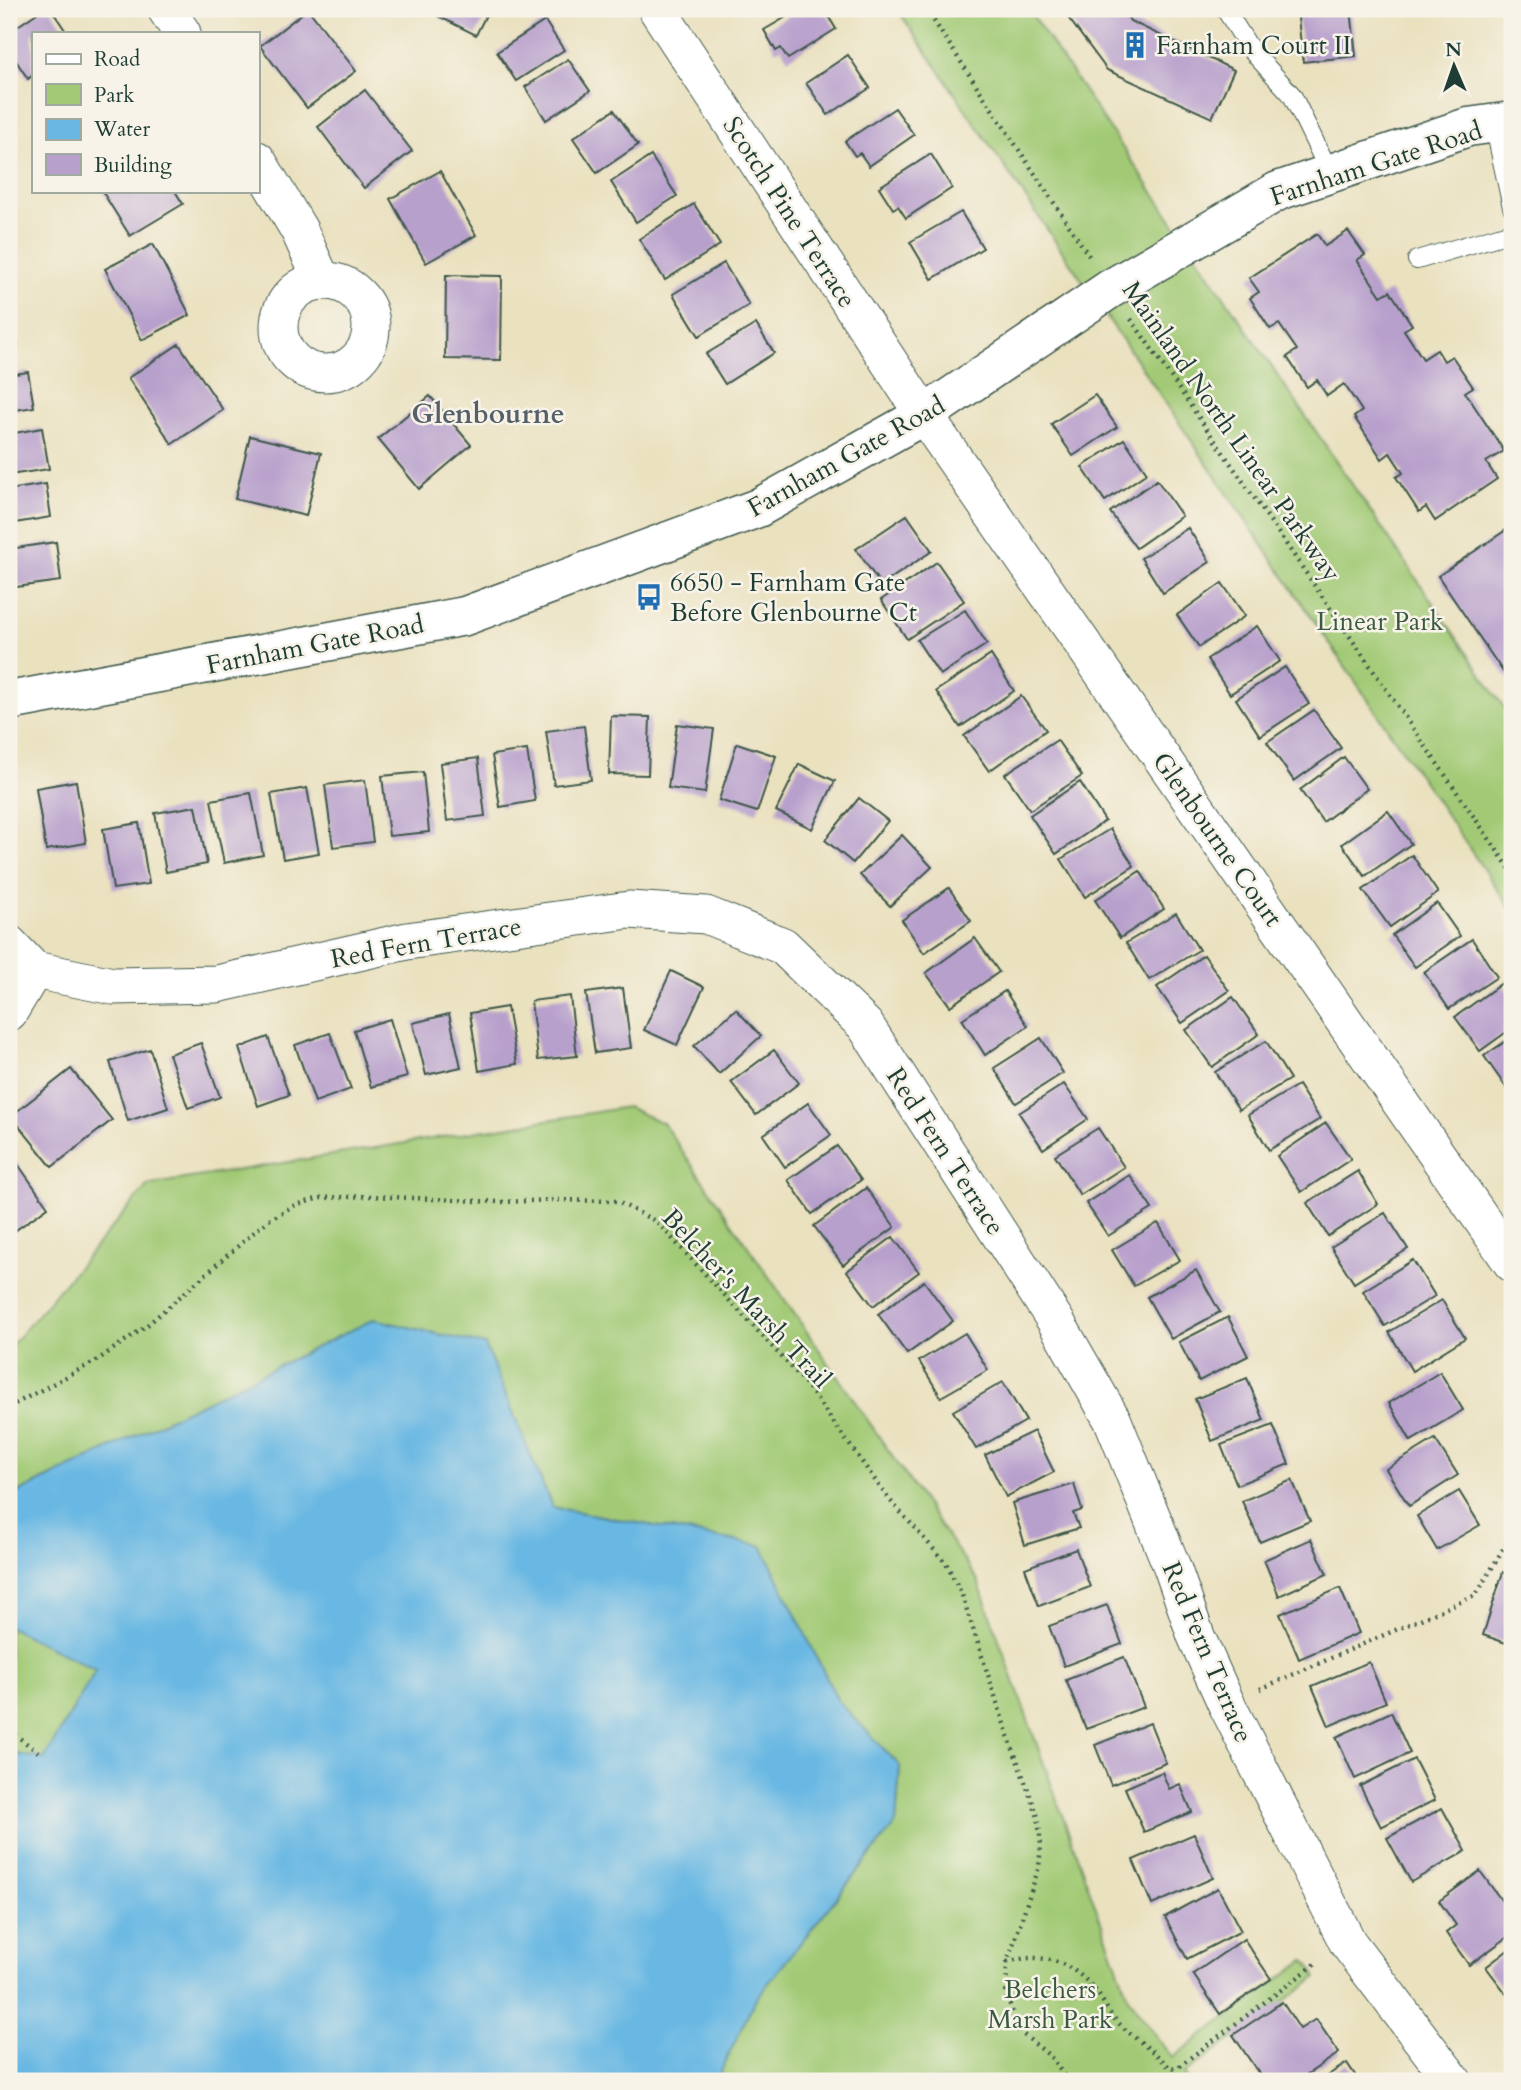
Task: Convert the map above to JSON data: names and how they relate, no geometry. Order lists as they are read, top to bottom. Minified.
{"streets":{"street":["Farnham Gate Road","Scotch Pine Terrace","Glenbourne Court","Red Fern Terrace"],"path":["Mainland North Linear Parkway","Belcher's Marsh Trail"]},"crossings":[["Farnham Gate Road","Scotch Pine Terrace"],["Farnham Gate Road","Mainland North Linear Parkway"],["Farnham Gate Road","Glenbourne Court"],["Scotch Pine Terrace","Glenbourne Court"]],"districts":["Glenbourne"],"parks":["Linear Park","Belchers Marsh Park"],"places":{"building":["Farnham Court II"],"bus stop":["6650 - Farnham Gate Before Glenbourne Ct"]},"legend":["Road","Park","Water","Building"],"north":"top"}
